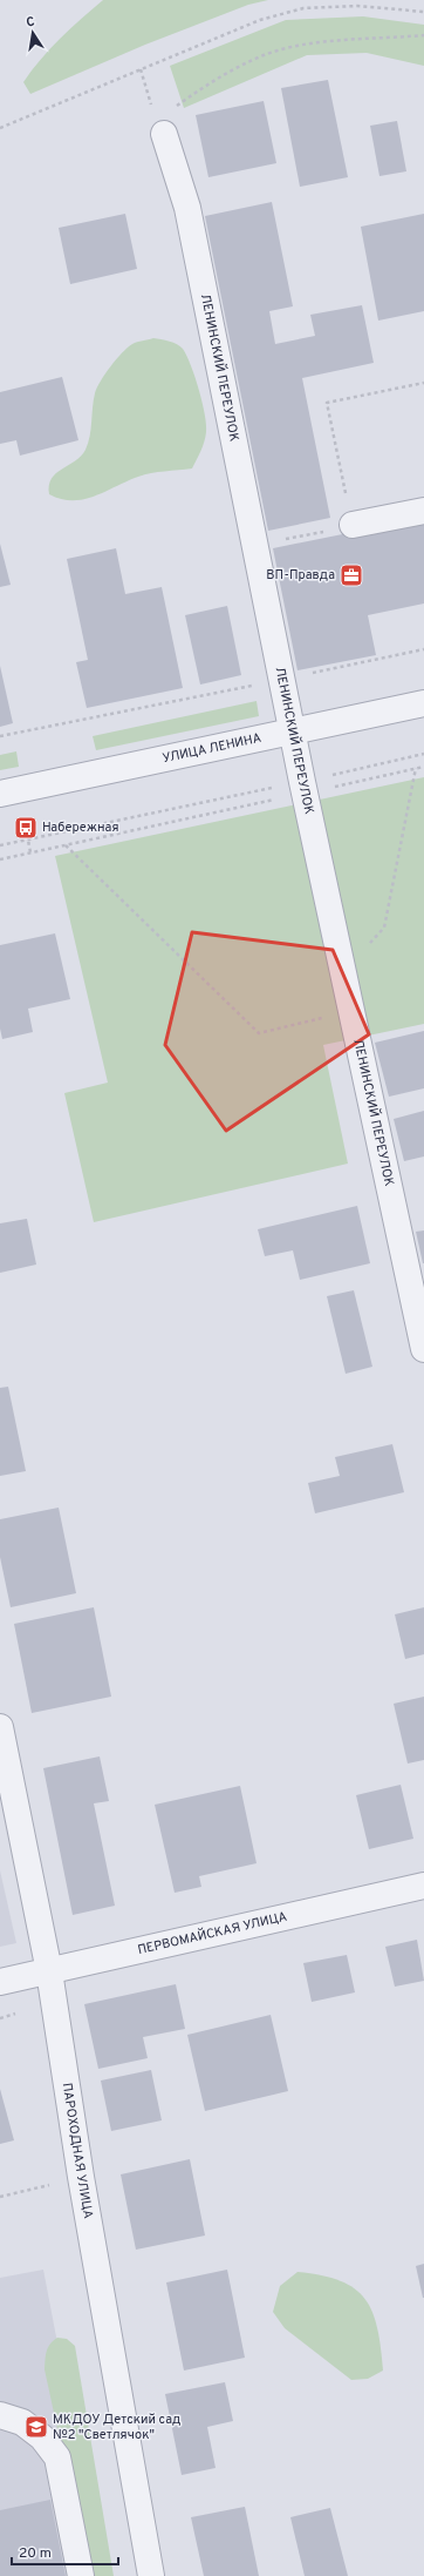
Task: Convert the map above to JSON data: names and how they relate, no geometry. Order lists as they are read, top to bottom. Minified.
{"streets":{"street":["ЛЕНИНСКИЙ ПЕРЕУЛОК","УЛИЦА ЛЕНИНА","ПЕРВОМАЙСКАЯ УЛИЦА","ПАРОХОДНАЯ УЛИЦА"]},"crossings":[["ЛЕНИНСКИЙ ПЕРЕУЛОК","УЛИЦА ЛЕНИНА"],["ПЕРВОМАЙСКАЯ УЛИЦА","ПАРОХОДНАЯ УЛИЦА"]],"places":{"office":["ВП-Правда"],"bus stop":["Набережная"],"school or university":["МКДОУ Детский сад №2 \"Светлячок\""]},"scale_bar":"20 m","north":"top"}
